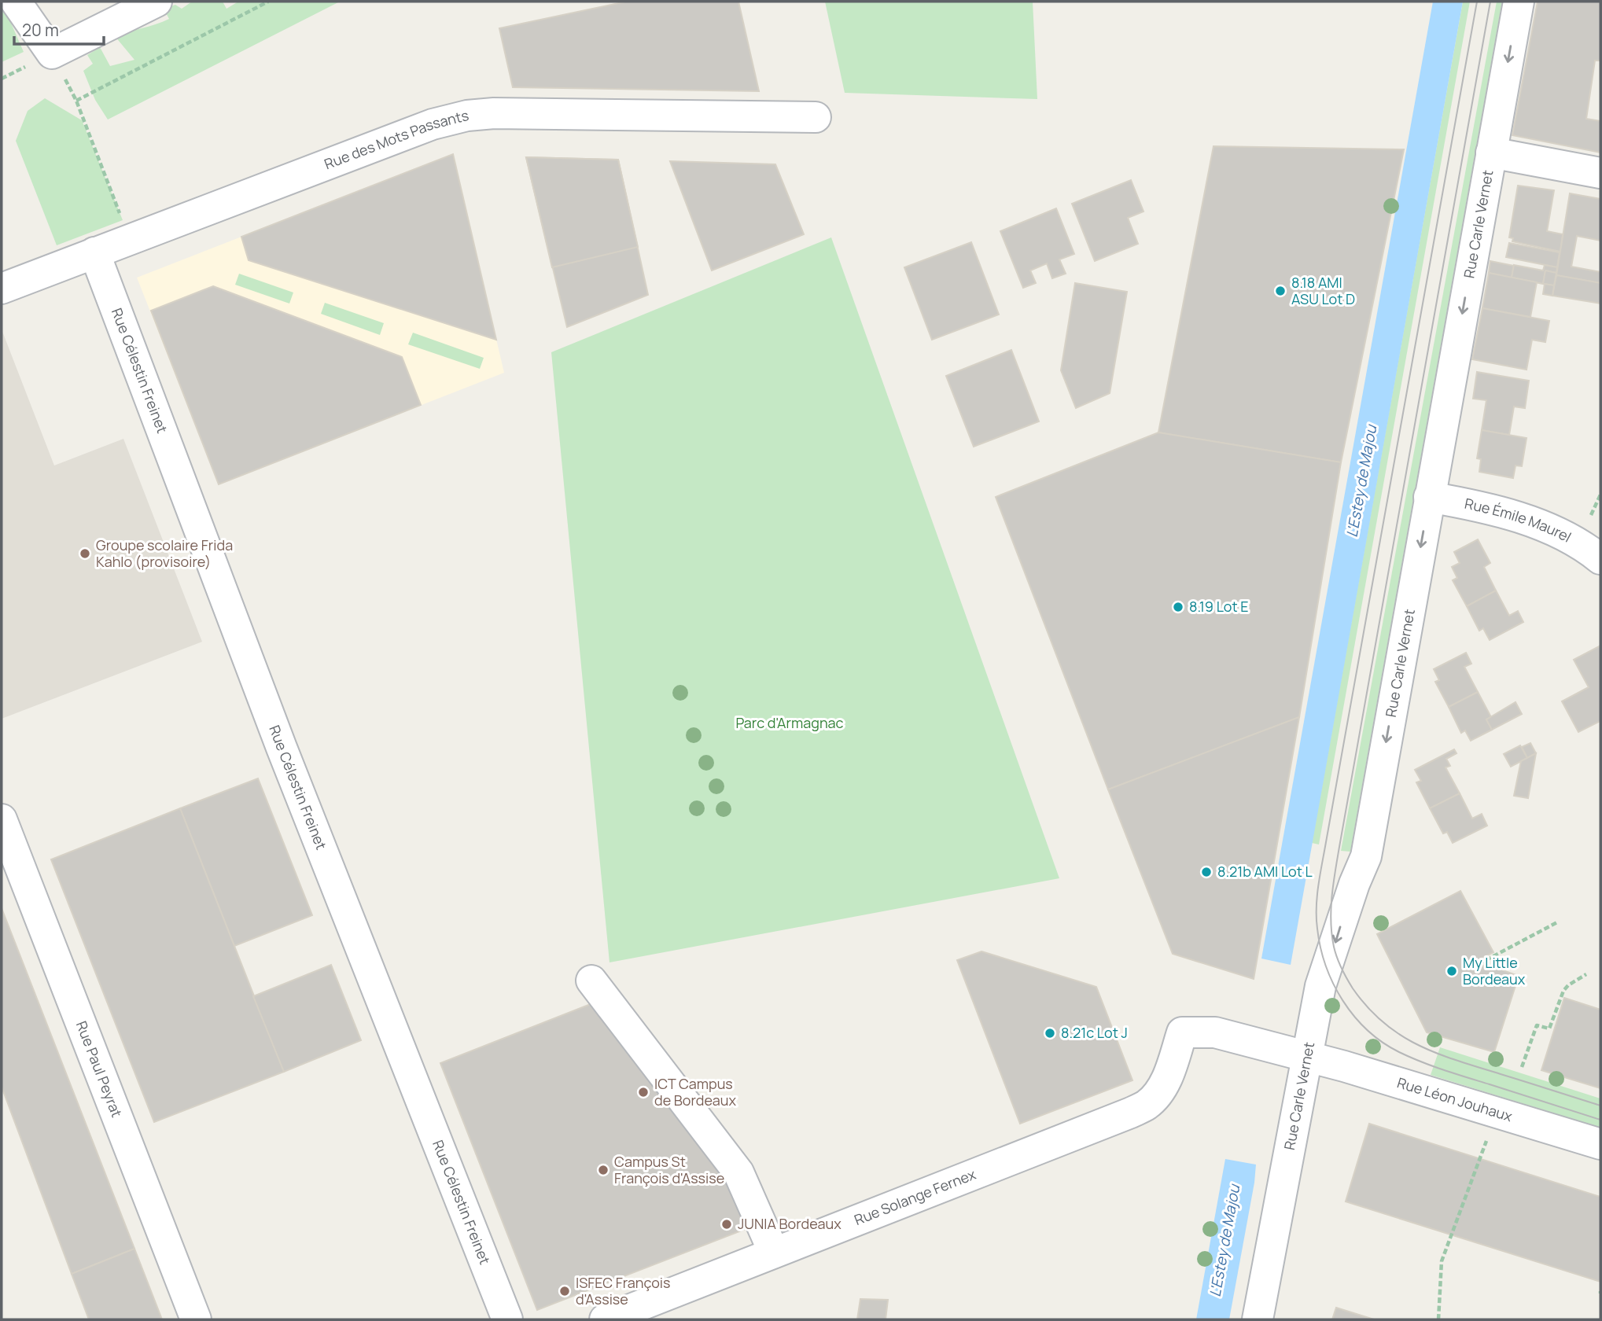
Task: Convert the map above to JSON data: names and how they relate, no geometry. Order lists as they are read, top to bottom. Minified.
{"streets":{"street":["Rue des Mots Passants","Rue Carle Vernet","Rue Célestin Freinet","Rue Émile Maurel","Rue Paul Peyrat","Rue Léon Jouhaux","Rue Solange Fernex"]},"crossings":[["Rue des Mots Passants","Rue Célestin Freinet"],["Rue Carle Vernet","Rue Émile Maurel"],["Rue Carle Vernet","Rue Léon Jouhaux"],["Rue Léon Jouhaux","Rue Solange Fernex"]],"one_way":["Rue Carle Vernet"],"water":["L'Estey de Majou"],"parks":["Parc d'Armagnac"],"places":["8.18 AMI ASU Lot D","Groupe scolaire Frida Kahlo (provisoire)","8.19 Lot E","8.21b AMI Lot L","My Little Bordeaux","8.21c Lot J","ICT Campus de Bordeaux","Campus St François d'Assise","JUNIA Bordeaux","ISFEC François d'Assise"],"scale_bar":"20 m"}
